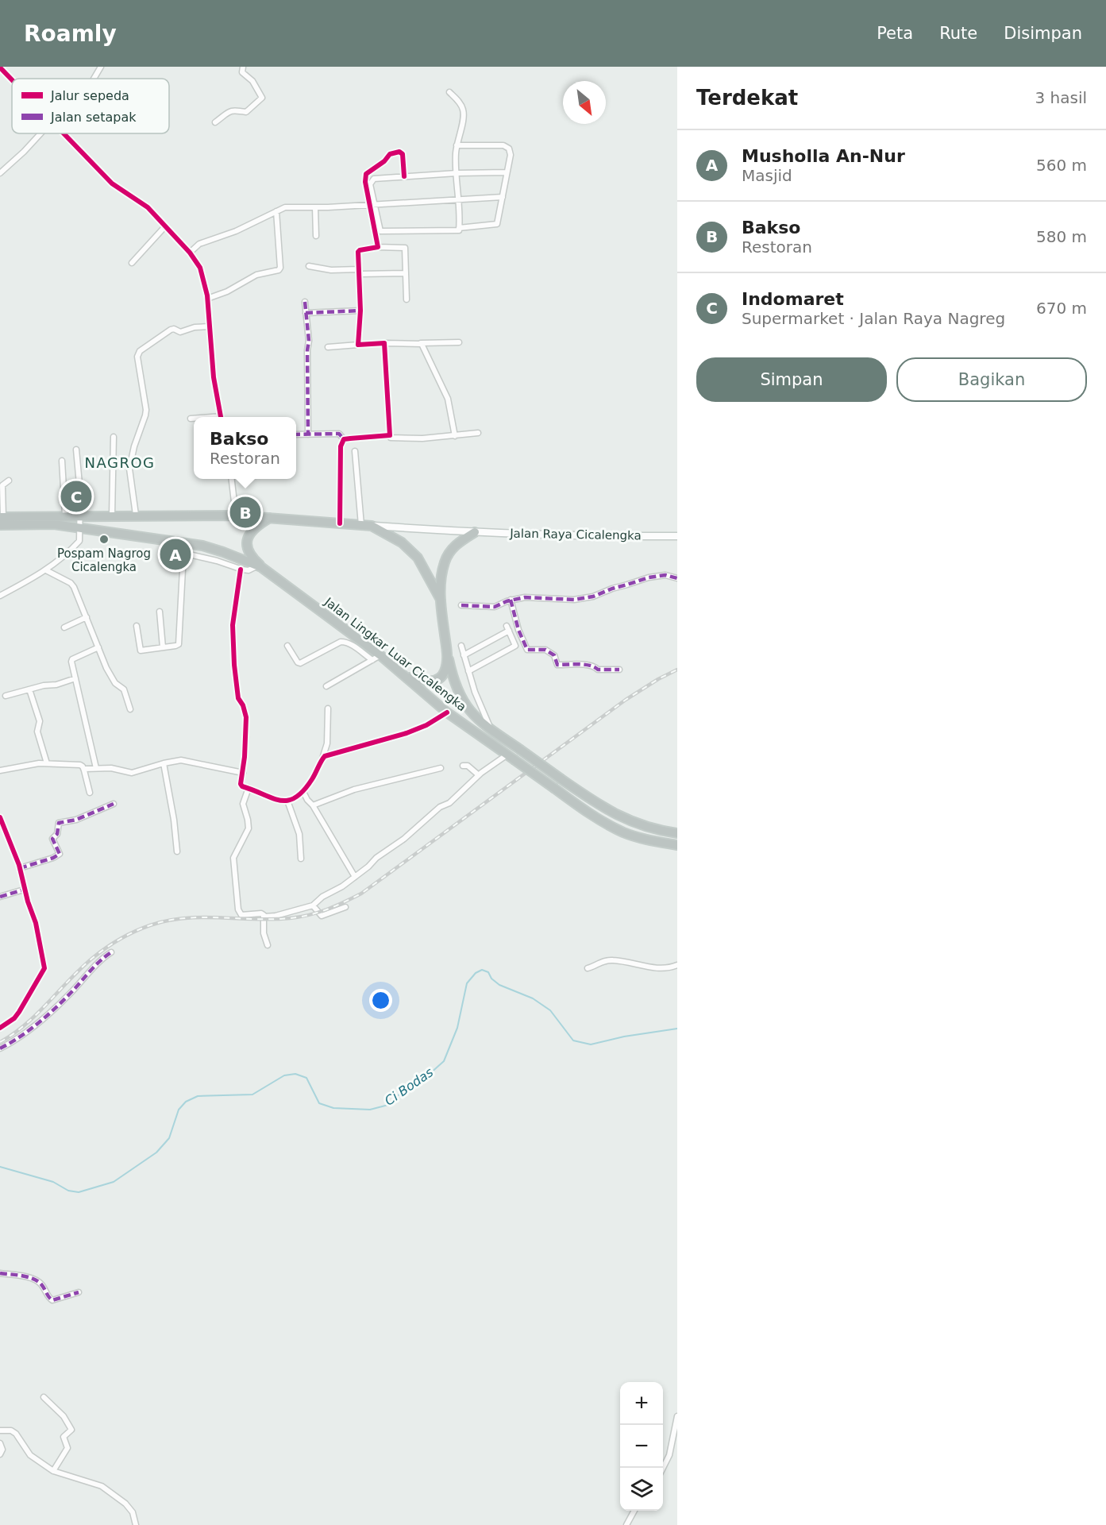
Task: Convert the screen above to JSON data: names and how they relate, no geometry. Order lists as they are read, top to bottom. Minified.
{"streets":{"highway":["Jalan Lingkar Luar Cicalengka"],"main road":["Jalan Raya Cicalengka"]},"districts":["NAGROG"],"water":["Ci Bodas"],"places":["Pospam Nagrog Cicalengka"],"legend":["Jalur sepeda","Jalan setapak"],"north":"bottom right","page":{"header":"Roamly","nav":["Peta","Rute","Disimpan"],"heading":["Terdekat","3 hasil"],"list":[{"mark":"A","name":"Musholla An-Nur","note":"Masjid","value":"560 m"},{"mark":"B","name":"Bakso","note":"Restoran","value":"580 m"},{"mark":"C","name":"Indomaret","note":"Supermarket · Jalan Raya Nagreg","value":"670 m"}],"buttons":["Simpan","Bagikan"],"popup":["Bakso","Restoran"],"pins":["C","B","A"],"map_buttons":["+","−"]}}
